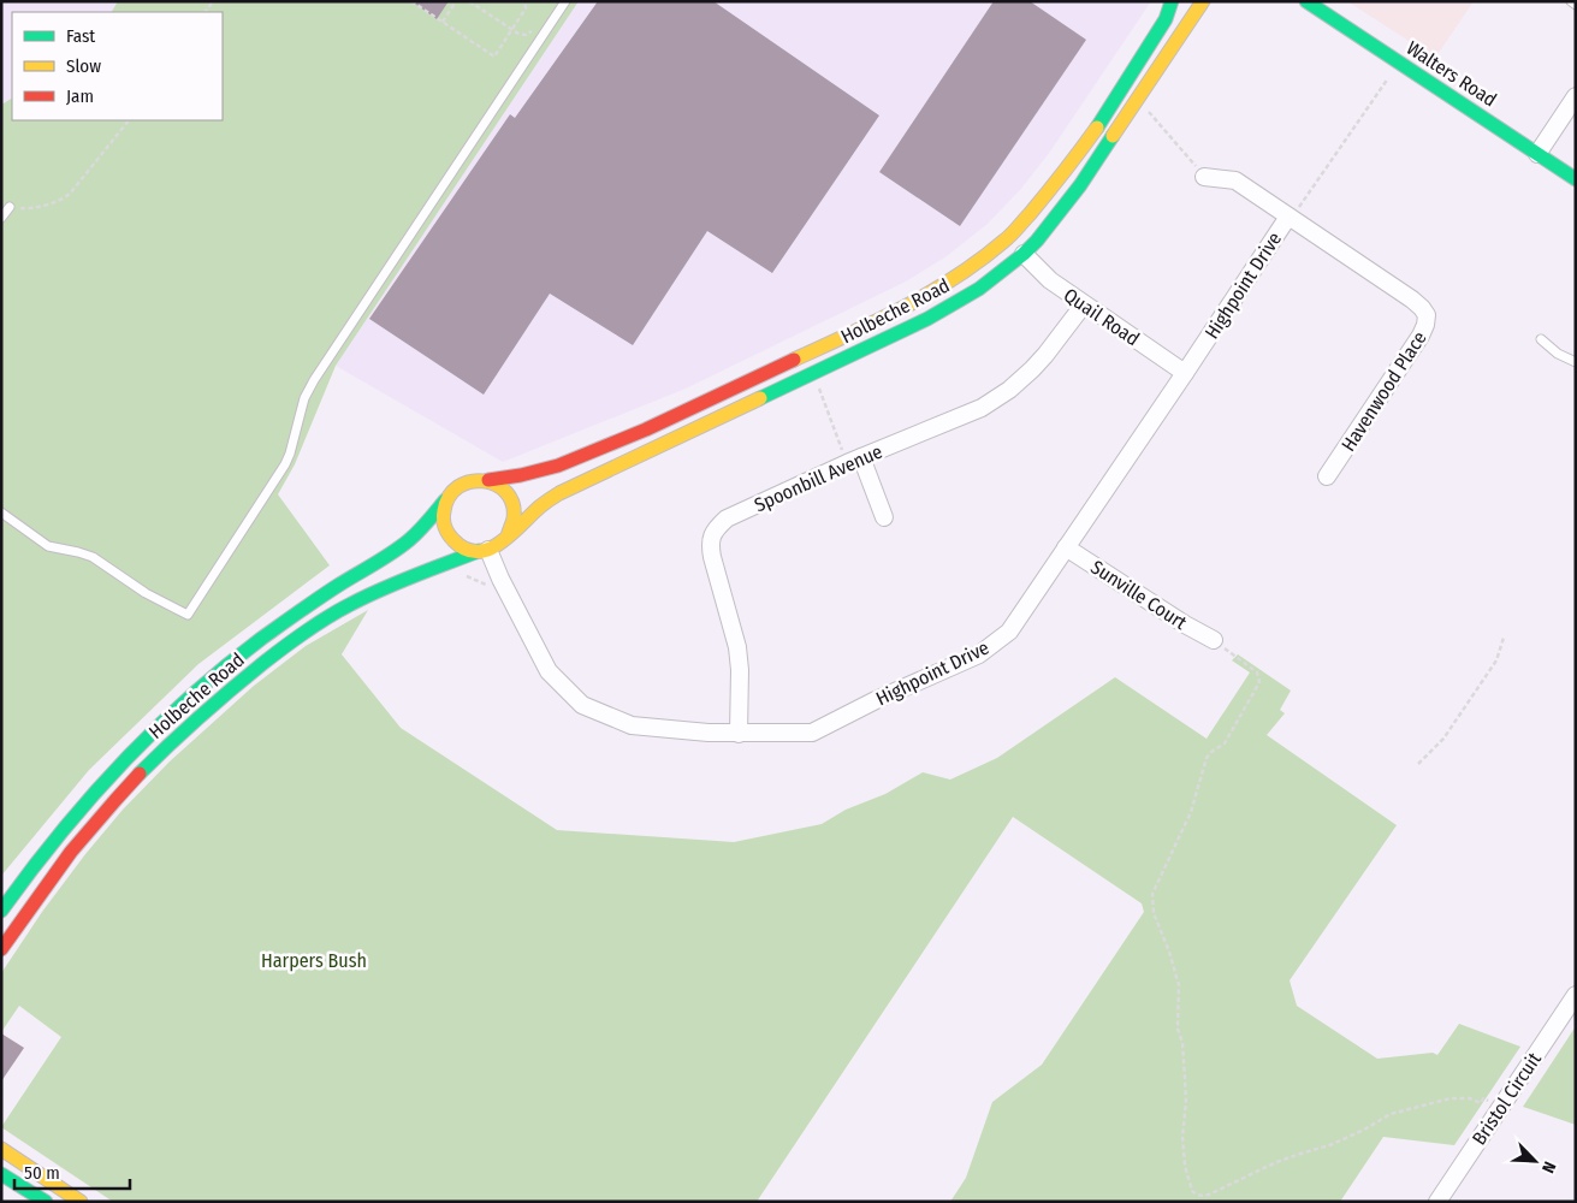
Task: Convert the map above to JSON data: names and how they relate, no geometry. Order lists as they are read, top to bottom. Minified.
{"streets":{"street":["Walters Road","Highpoint Drive","Holbeche Road","Quail Road","Havenwood Place","Spoonbill Avenue","Sunville Court","Bristol Circuit"]},"crossings":[["Highpoint Drive","Holbeche Road"],["Highpoint Drive","Quail Road"],["Highpoint Drive","Havenwood Place"],["Highpoint Drive","Spoonbill Avenue"],["Highpoint Drive","Sunville Court"],["Holbeche Road","Quail Road"],["Quail Road","Spoonbill Avenue"]],"parks":["Harpers Bush"],"legend":["Fast","Slow","Jam"],"scale_bar":"50 m","north":"bottom right"}
